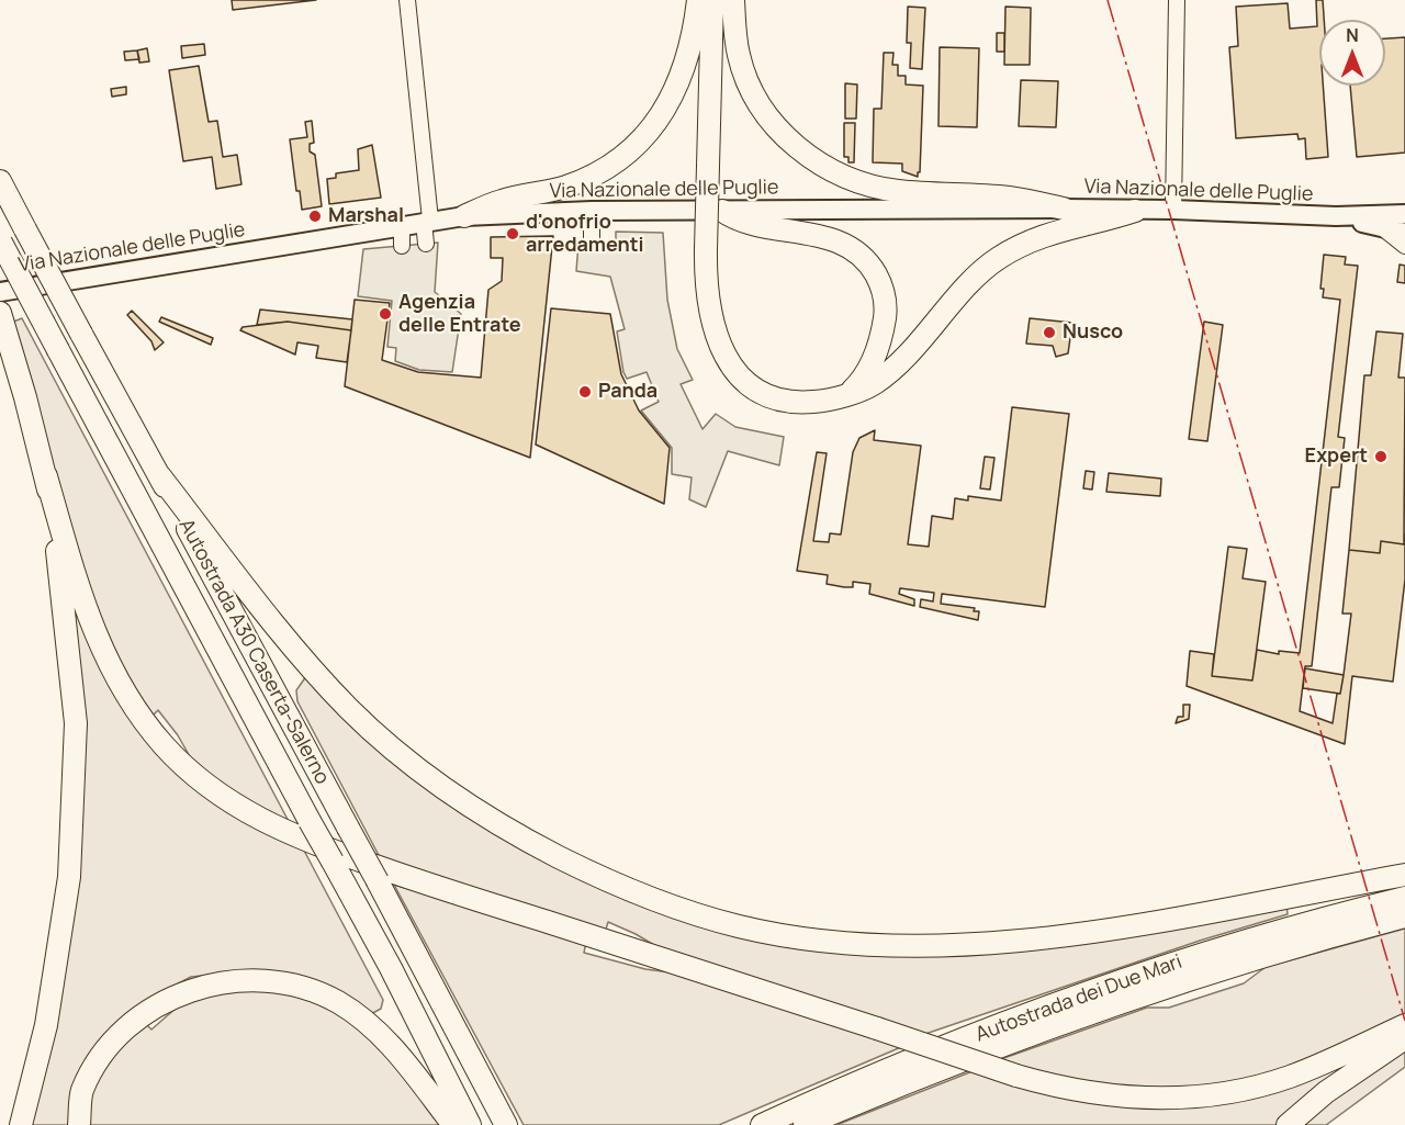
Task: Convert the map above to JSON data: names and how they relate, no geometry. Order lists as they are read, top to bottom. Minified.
{"streets":{"highway":["Autostrada A30 Caserta-Salerno","Autostrada dei Due Mari"],"main road":["Via Nazionale delle Puglie"]},"places":["Marshal","d'onofrio arredamenti","Agenzia delle Entrate","Nusco","Panda","Expert"],"north":"top"}
